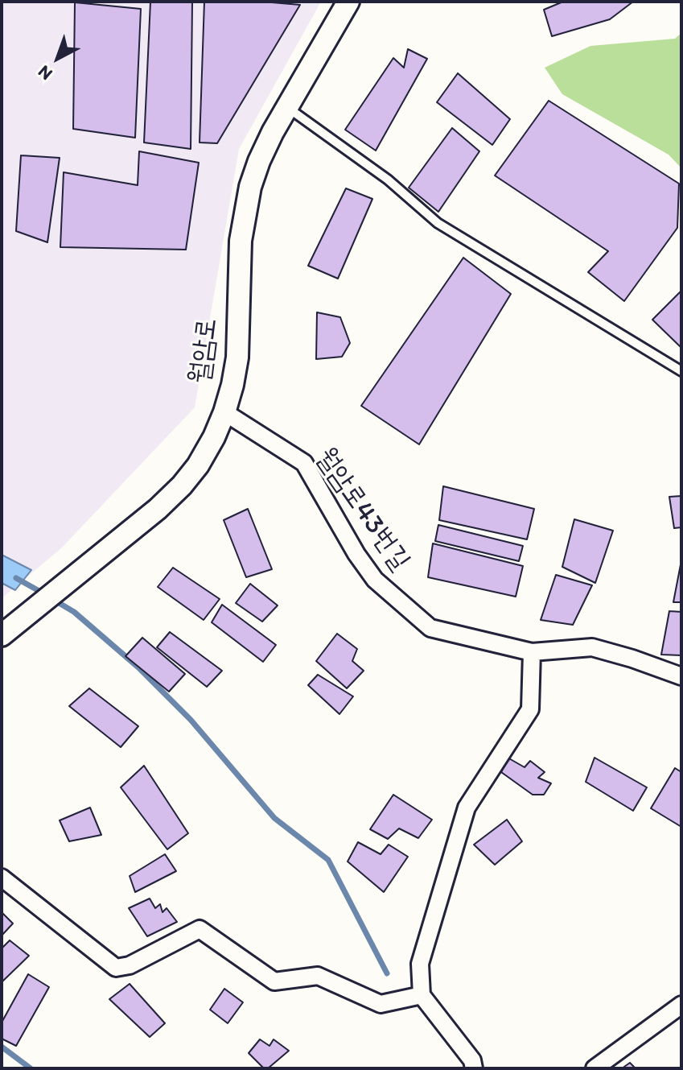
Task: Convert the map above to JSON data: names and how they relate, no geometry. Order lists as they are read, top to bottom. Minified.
{"streets":{"street":["월암로","월암로43번길"]},"crossings":[["월암로","월암로43번길"]],"north":"bottom left"}
